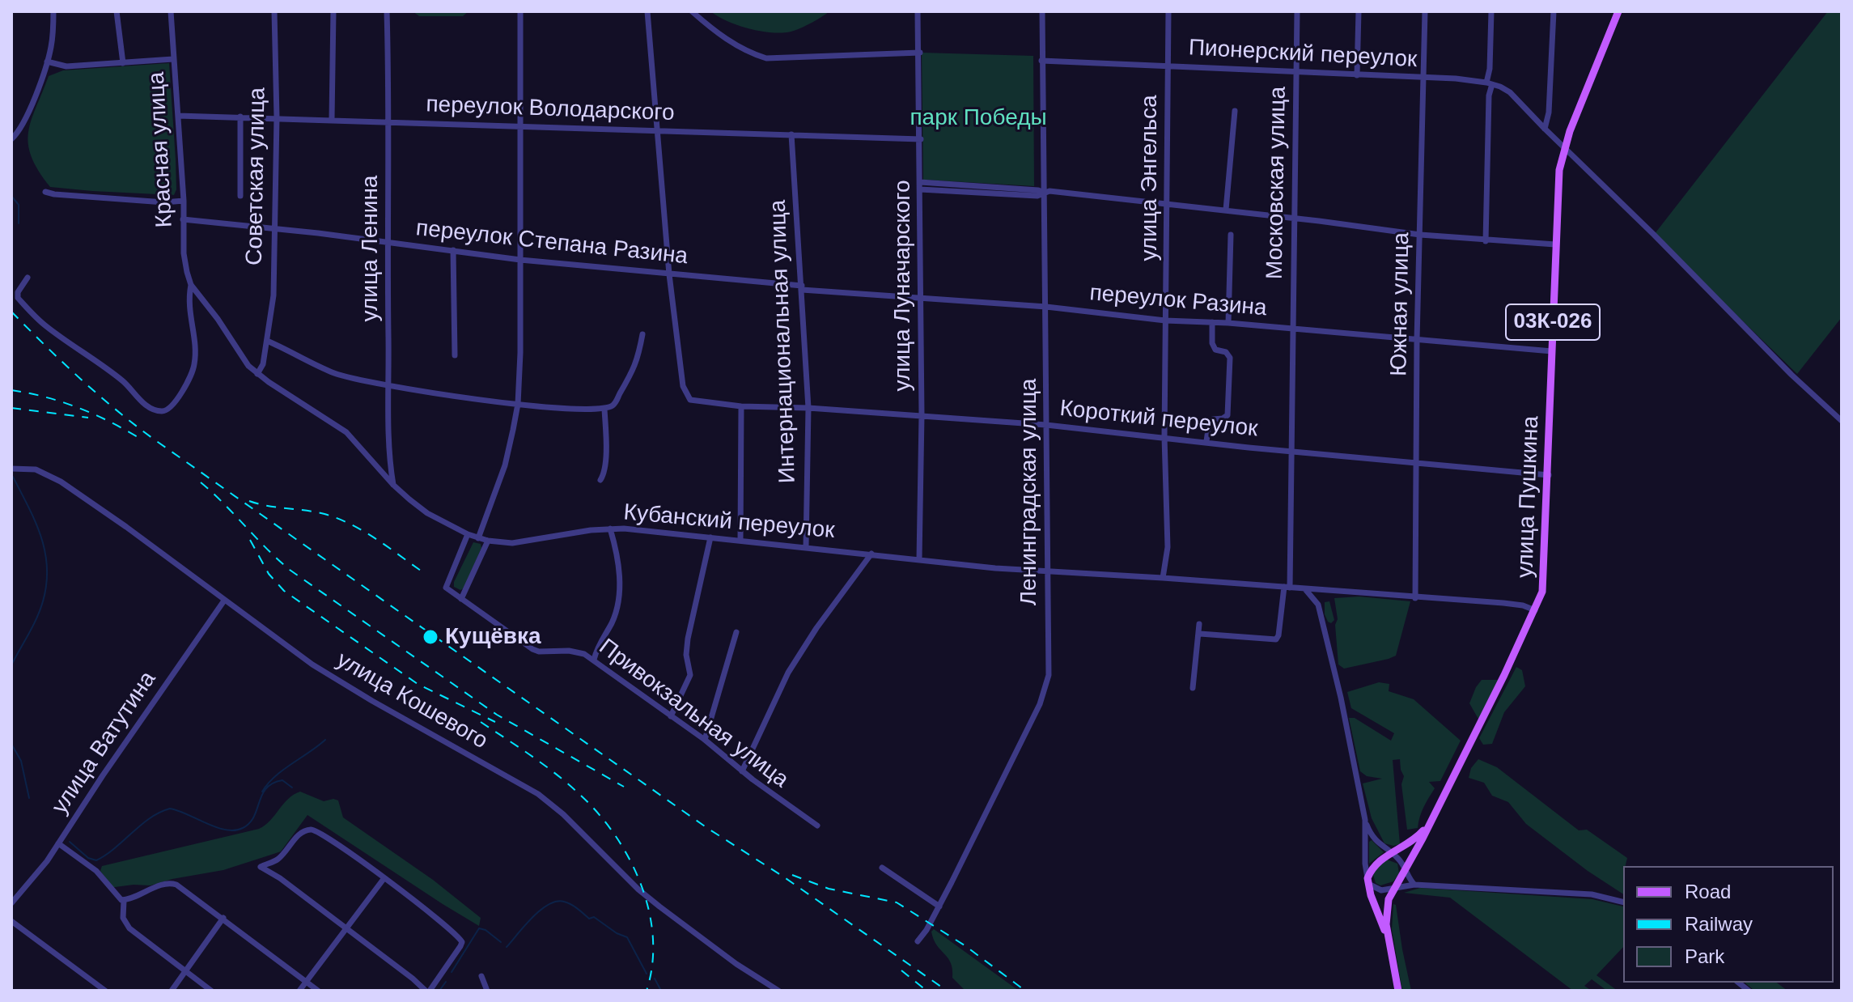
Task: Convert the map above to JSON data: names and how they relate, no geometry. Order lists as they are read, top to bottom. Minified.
{"streets":{"main road":["03К-026","улица Пушкина"],"street":["Пионерский переулок","переулок Володарского","Красная улица","Советская улица","улица Энгельса","Московская улица","переулок Степана Разина","улица Ленина","улица Луначарского","переулок Разина","Южная улица","Интернациональная улица","Короткий переулок","Ленинградская улица","Кубанский переулок","улица Кошевого","Привокзальная улица","улица Ватутина"]},"crossings":[["Пионерский переулок","улица Энгельса"],["Пионерский переулок","Московская улица"],["Пионерский переулок","Южная улица"],["Пионерский переулок","Ленинградская улица"],["переулок Володарского","Красная улица"],["переулок Володарского","Советская улица"],["переулок Володарского","улица Ленина"],["переулок Володарского","улица Луначарского"],["переулок Володарского","Интернациональная улица"],["Красная улица","переулок Степана Разина"],["Красная улица","Кубанский переулок"],["Советская улица","переулок Степана Разина"],["Советская улица","Кубанский переулок"],["улица Энгельса","переулок Разина"],["улица Энгельса","Короткий переулок"],["улица Энгельса","Кубанский переулок"],["Московская улица","переулок Разина"],["Московская улица","Короткий переулок"],["Московская улица","Кубанский переулок"],["переулок Степана Разина","улица Ленина"],["переулок Степана Разина","переулок Разина"],["переулок Степана Разина","Интернациональная улица"],["переулок Степана Разина","Короткий переулок"],["улица Ленина","Кубанский переулок"],["улица Луначарского","переулок Разина"],["улица Луначарского","Короткий переулок"],["улица Луначарского","Кубанский переулок"],["переулок Разина","Южная улица"],["переулок Разина","Интернациональная улица"],["переулок Разина","Ленинградская улица"],["переулок Разина","улица Пушкина"],["Южная улица","Короткий переулок"],["Южная улица","Кубанский переулок"],["03К-026","улица Пушкина"],["Интернациональная улица","Короткий переулок"],["Интернациональная улица","Кубанский переулок"],["Короткий переулок","Ленинградская улица"],["Короткий переулок","улица Пушкина"],["Ленинградская улица","Кубанский переулок"],["улица Пушкина","Кубанский переулок"],["Кубанский переулок","Привокзальная улица"],["улица Кошевого","улица Ватутина"]],"parks":["парк Победы"],"places":["Кущёвка"],"legend":["Road","Railway","Park"]}
